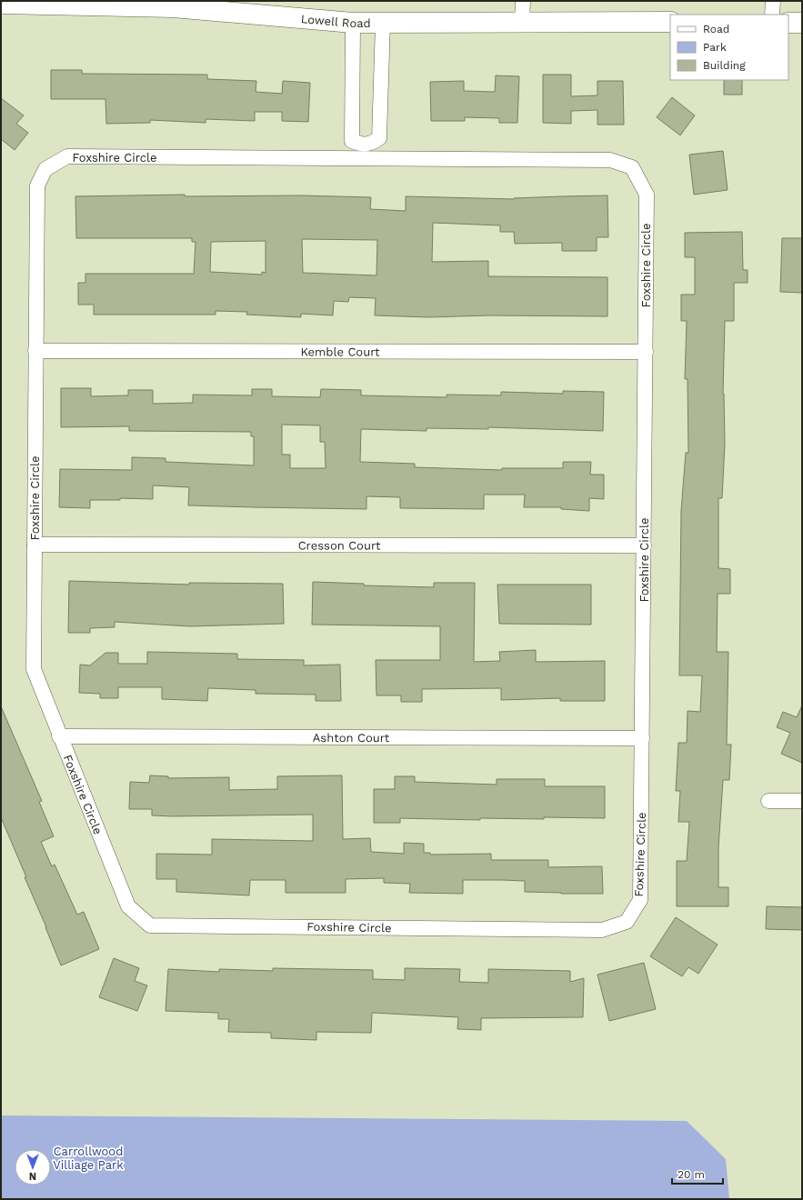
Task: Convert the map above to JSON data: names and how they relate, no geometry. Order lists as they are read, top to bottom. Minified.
{"streets":{"street":["Lowell Road","Foxshire Circle","Kemble Court","Cresson Court","Ashton Court"]},"crossings":[["Foxshire Circle","Kemble Court"],["Foxshire Circle","Cresson Court"],["Foxshire Circle","Ashton Court"]],"parks":["Carrollwood Villiage Park"],"legend":["Road","Park","Building"],"scale_bar":"20 m","north":"bottom"}
